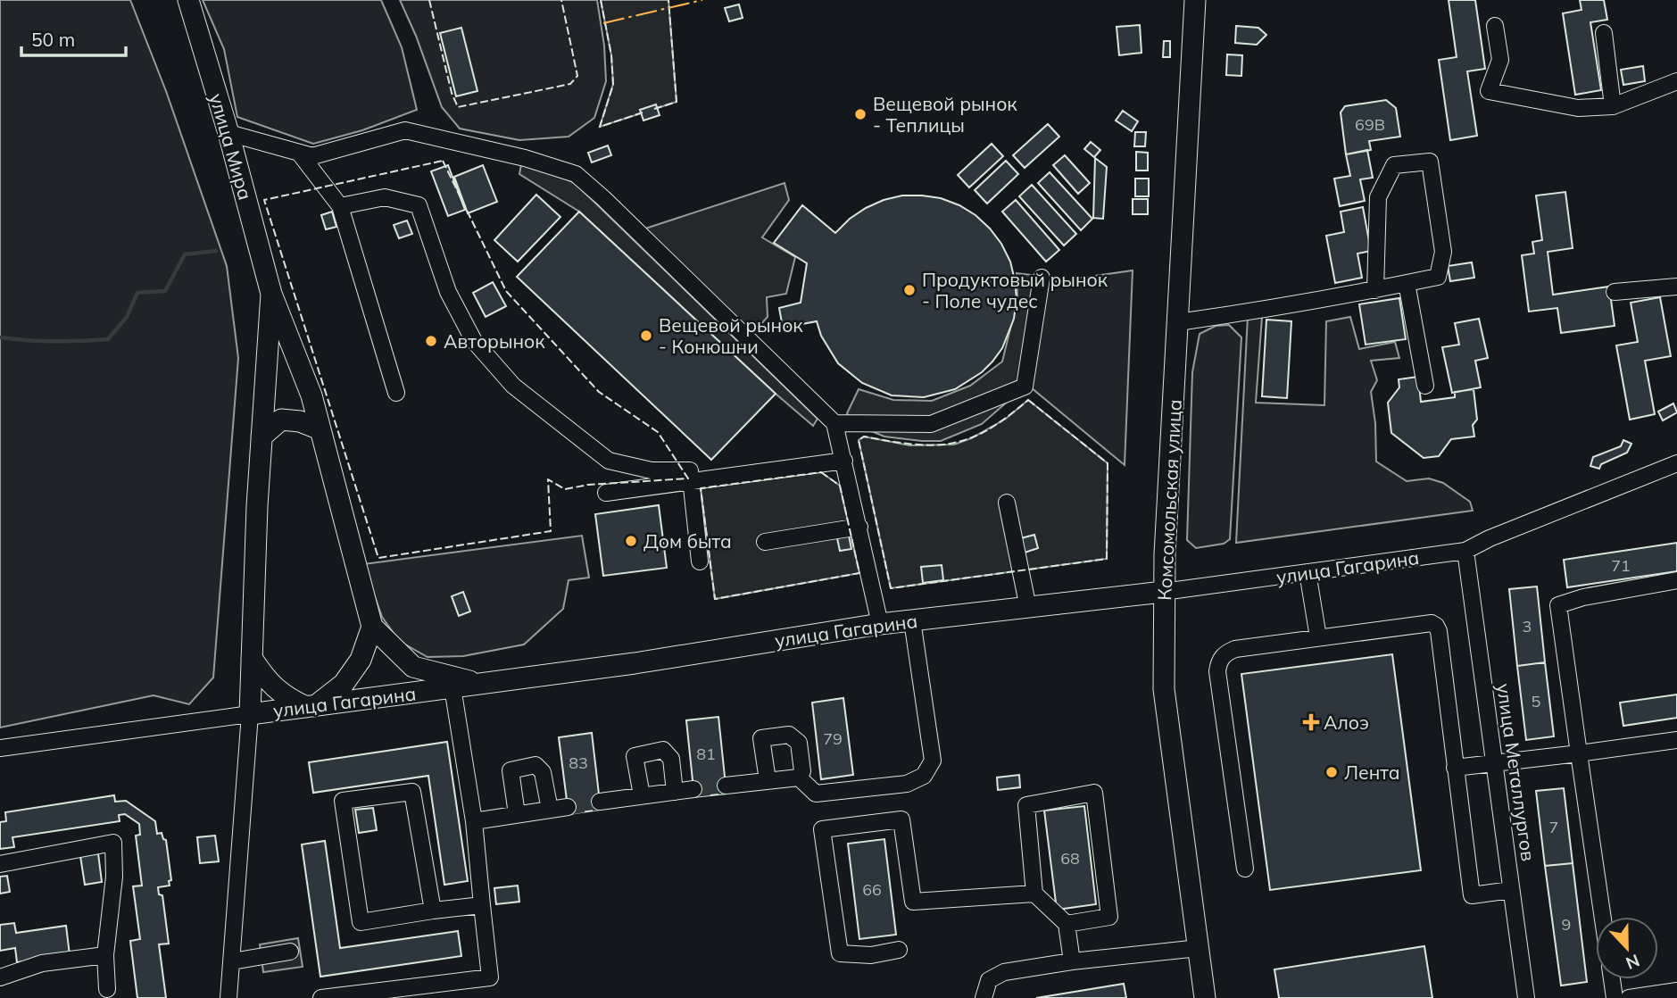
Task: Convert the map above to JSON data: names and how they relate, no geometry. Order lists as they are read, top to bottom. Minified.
{"streets":{"main road":["улица Мира","Комсомольская улица","улица Гагарина"],"street":["улица Металлургов"]},"crossings":[["Комсомольская улица","улица Гагарина"],["улица Гагарина","улица Металлургов"]],"places":{"other":["Вещевой рынок - Теплицы","Продуктовый рынок - Поле чудес","Вещевой рынок - Конюшни","Авторынок","Дом быта","Лента"],"health":["Алоэ"]},"house_numbers":["69В","71","3","5","79","81","83","7","68","66","9"],"scale_bar":"50 m","north":"bottom"}
